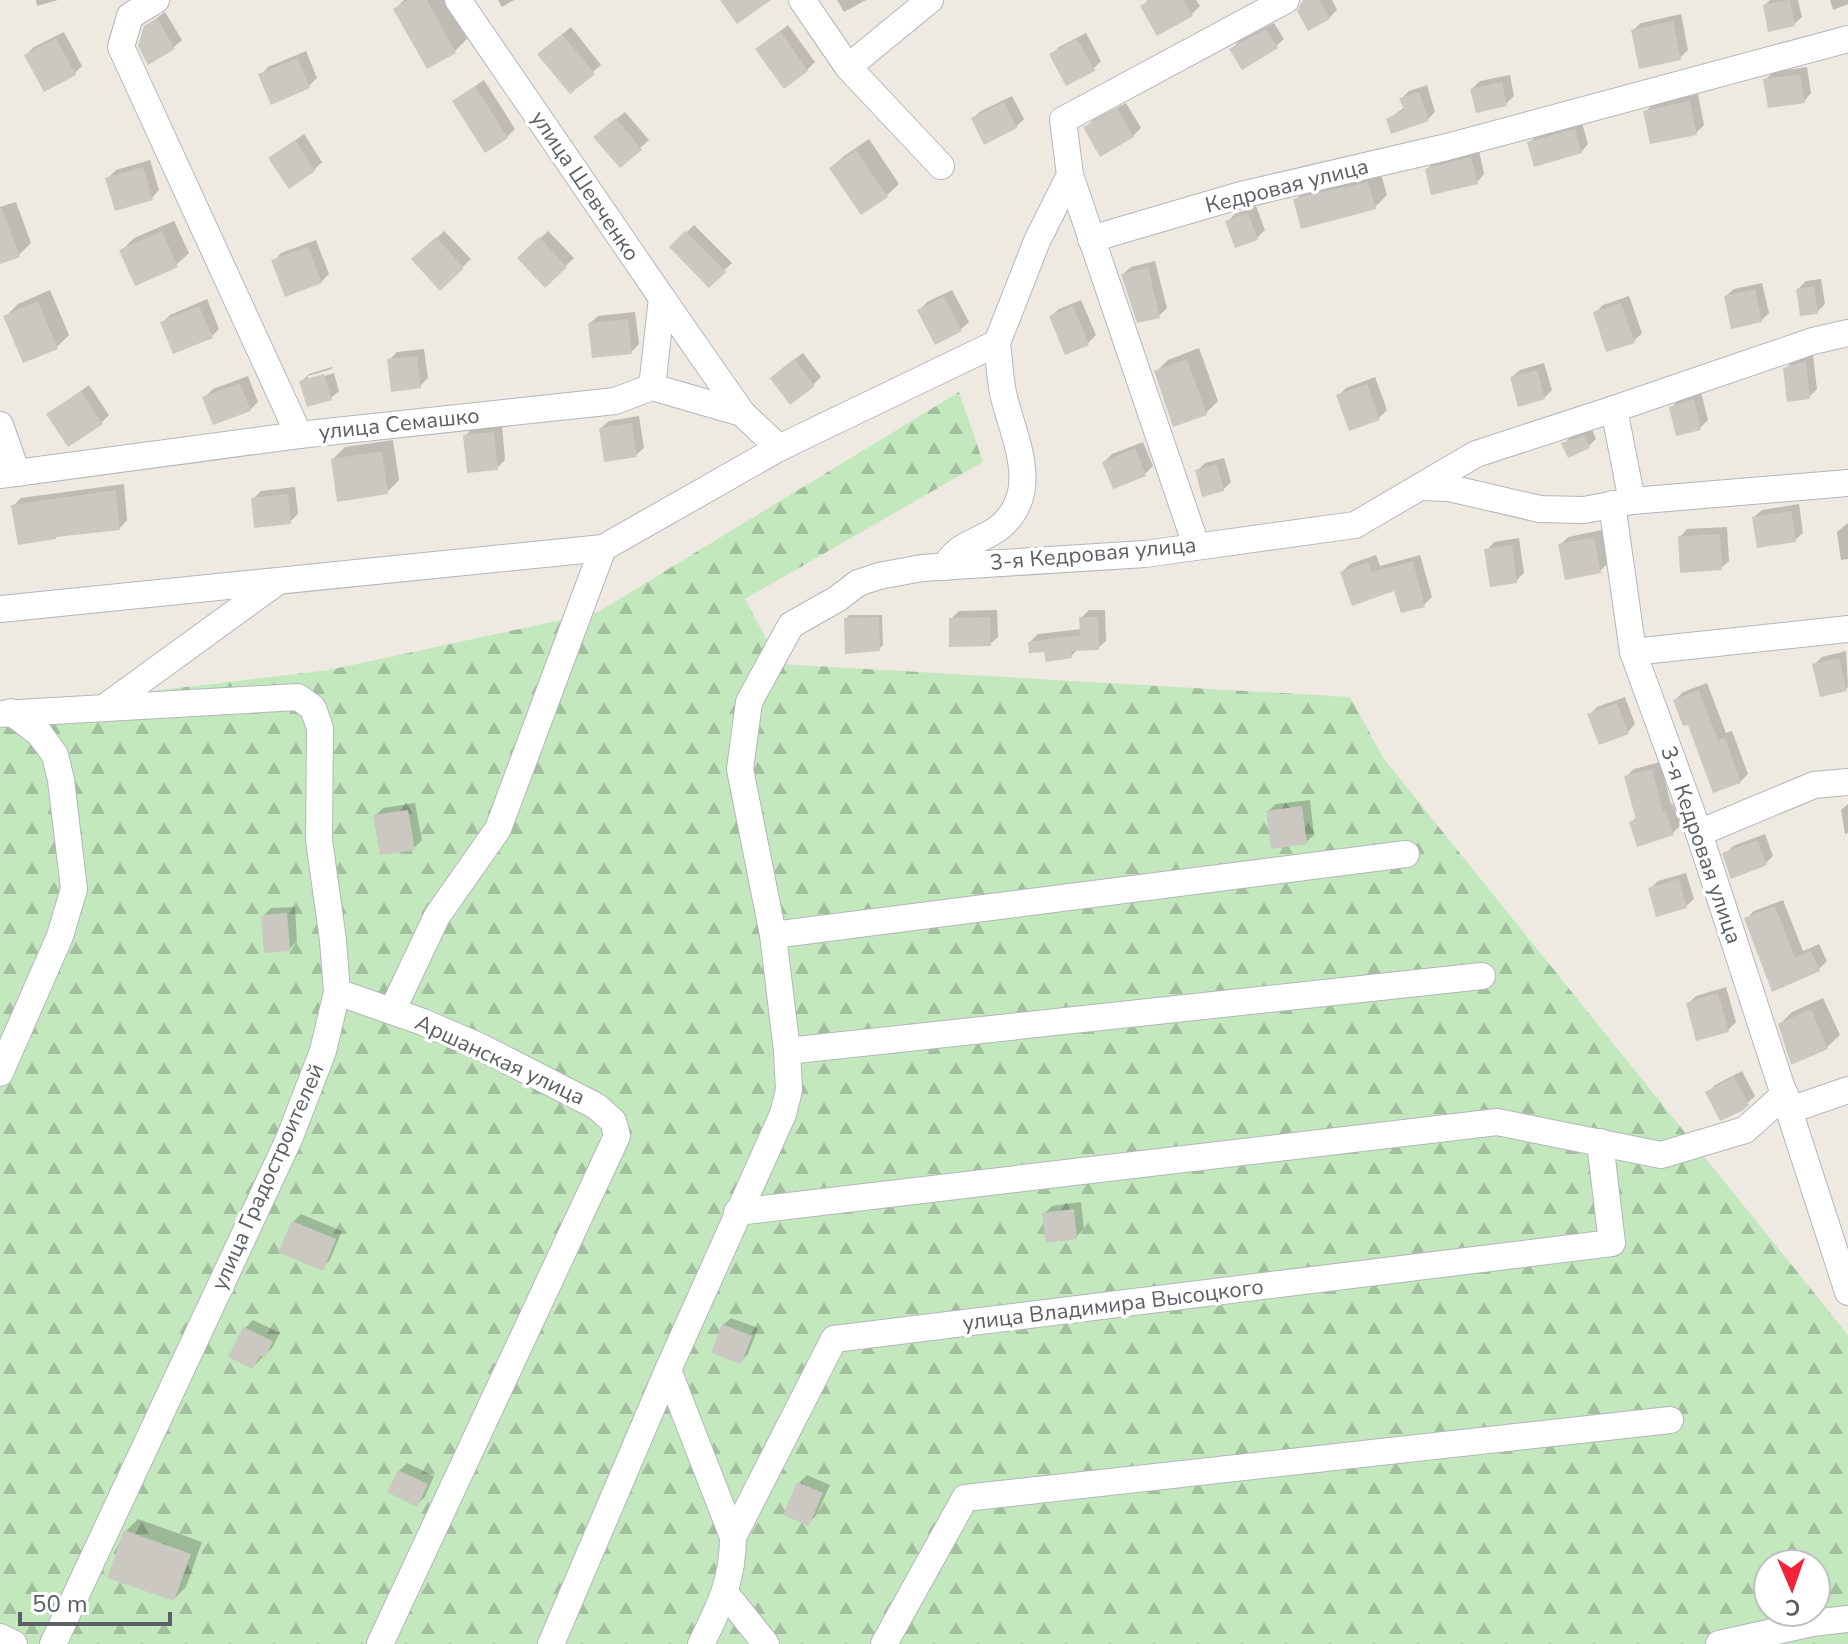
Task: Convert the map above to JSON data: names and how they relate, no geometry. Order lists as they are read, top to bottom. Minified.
{"streets":{"street":["улица Шевченко","Кедровая улица","улица Семашко","3-я Кедровая улица","Аршанская улица","улица Градостроителей","улица Владимира Высоцкого"]},"crossings":[["Аршанская улица","улица Градостроителей"]],"scale_bar":"50 m","north":"bottom"}
